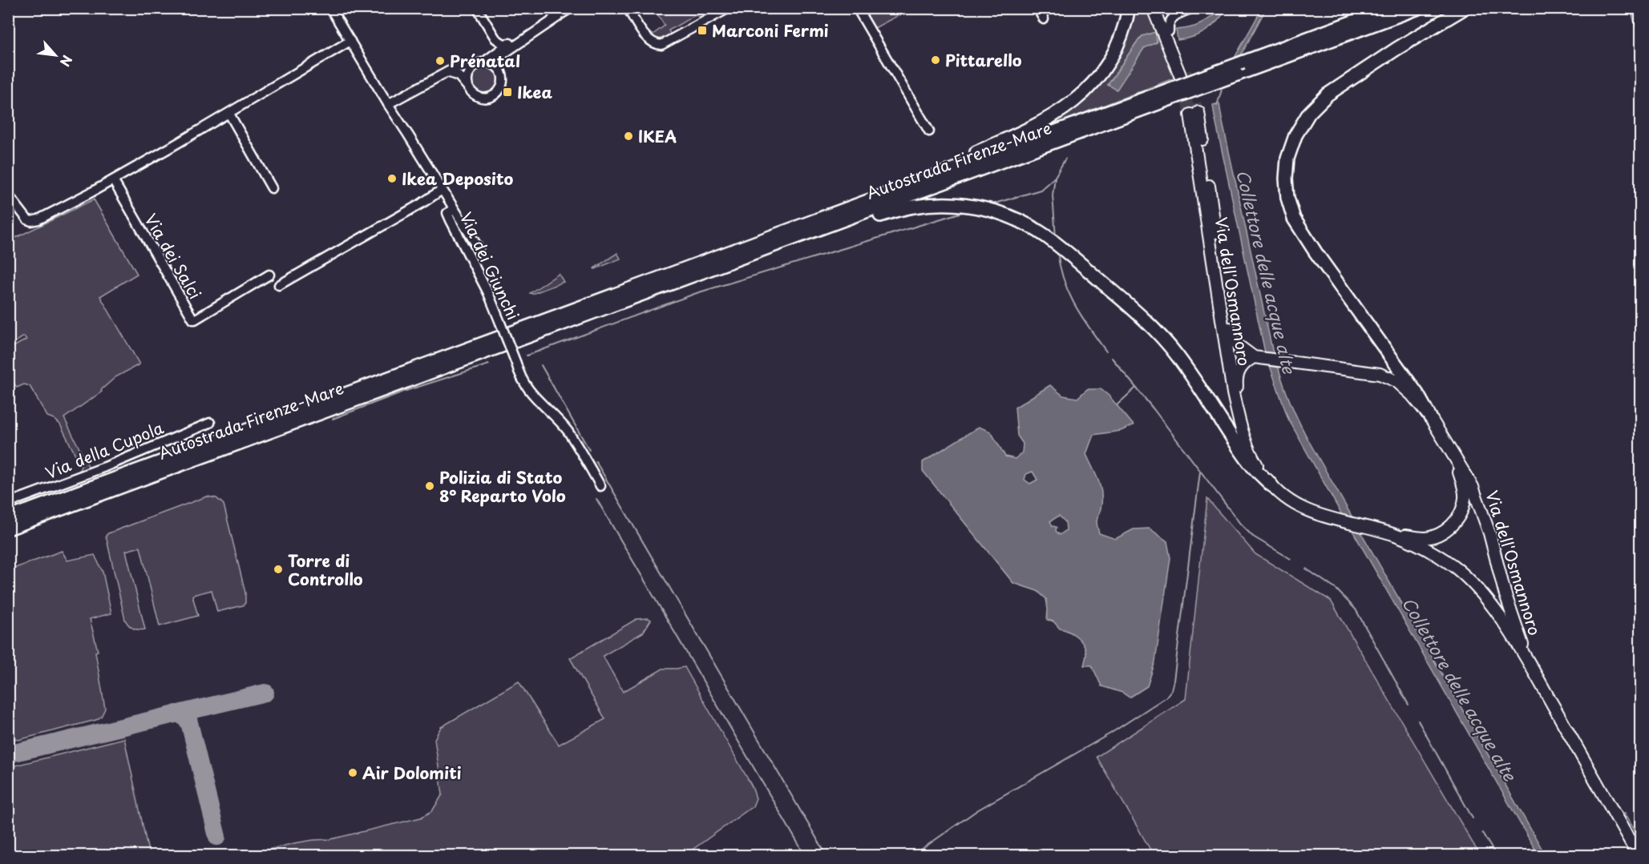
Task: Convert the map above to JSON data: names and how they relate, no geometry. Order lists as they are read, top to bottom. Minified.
{"streets":{"highway":["Autostrada Firenze-Mare"],"main road":["Via dell'Osmannoro"],"street":["Via dei Salci","Via dei Giunchi","Via della Cupola"]},"water":["Collettore delle acque alte"],"places":{"transit":["Marconi Fermi","Ikea"],"other":["Pittarello","Prénatal","IKEA","Ikea Deposito","Polizia di Stato 8° Reparto Volo","Torre di Controllo","Air Dolomiti"]},"north":"bottom right"}
